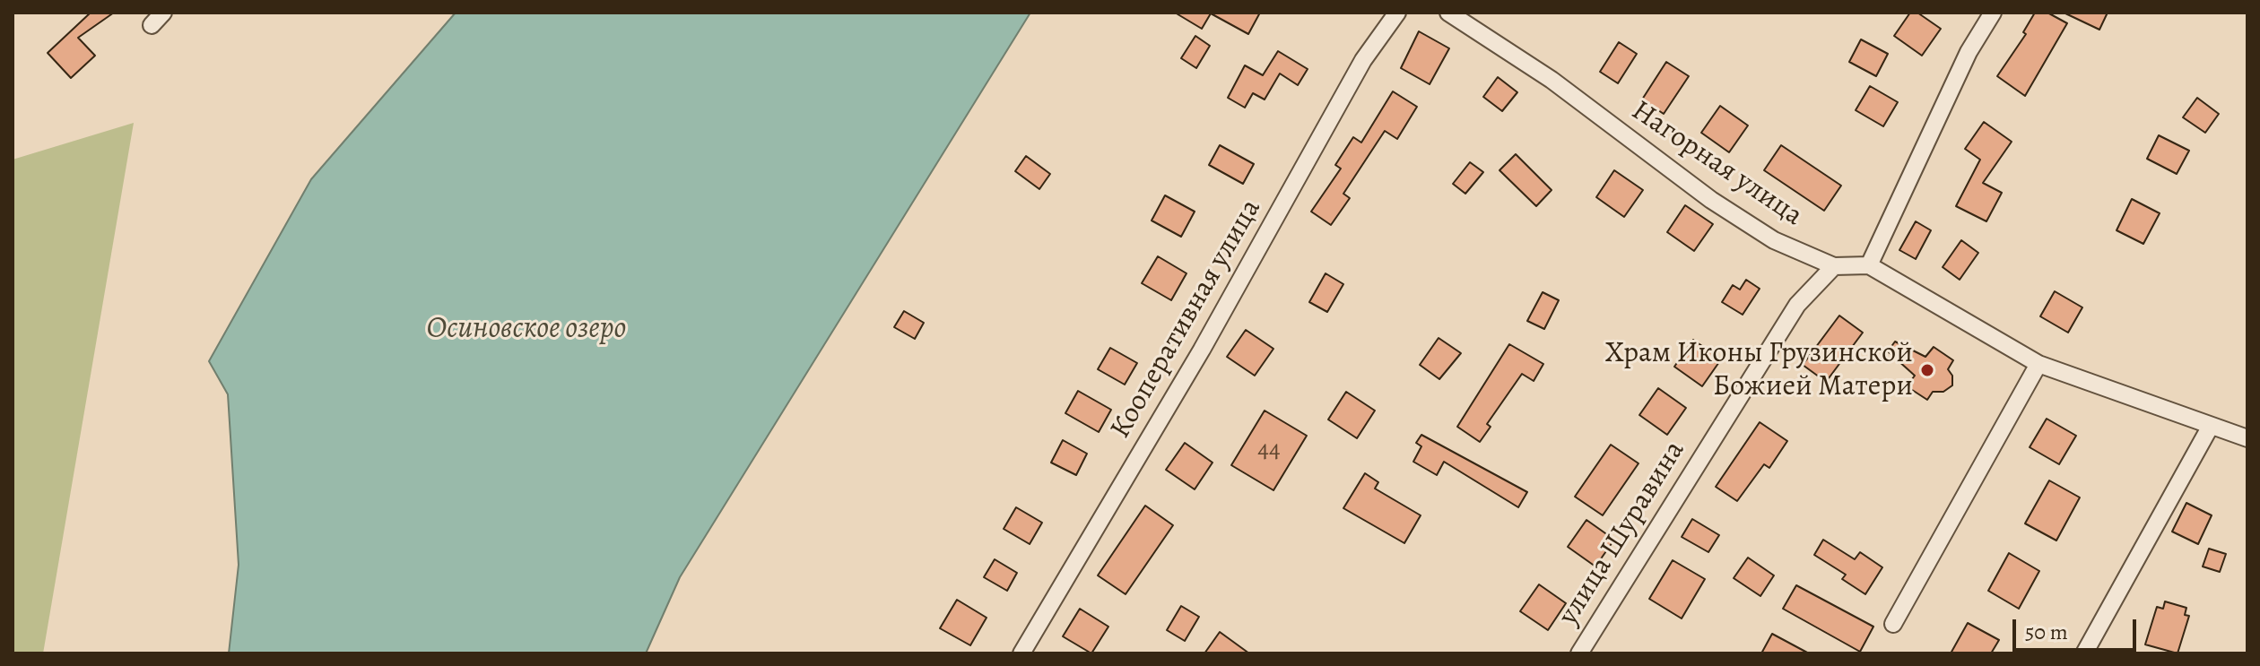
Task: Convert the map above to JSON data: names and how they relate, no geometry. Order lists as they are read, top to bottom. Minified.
{"streets":{"street":["Нагорная улица","Кооперативная улица","улица Шуравина"]},"crossings":[["Нагорная улица","улица Шуравина"]],"water":["Осиновское озеро"],"places":["Храм Иконы Грузинской Божией Матери"],"house_numbers":["44"],"scale_bar":"50 m"}
